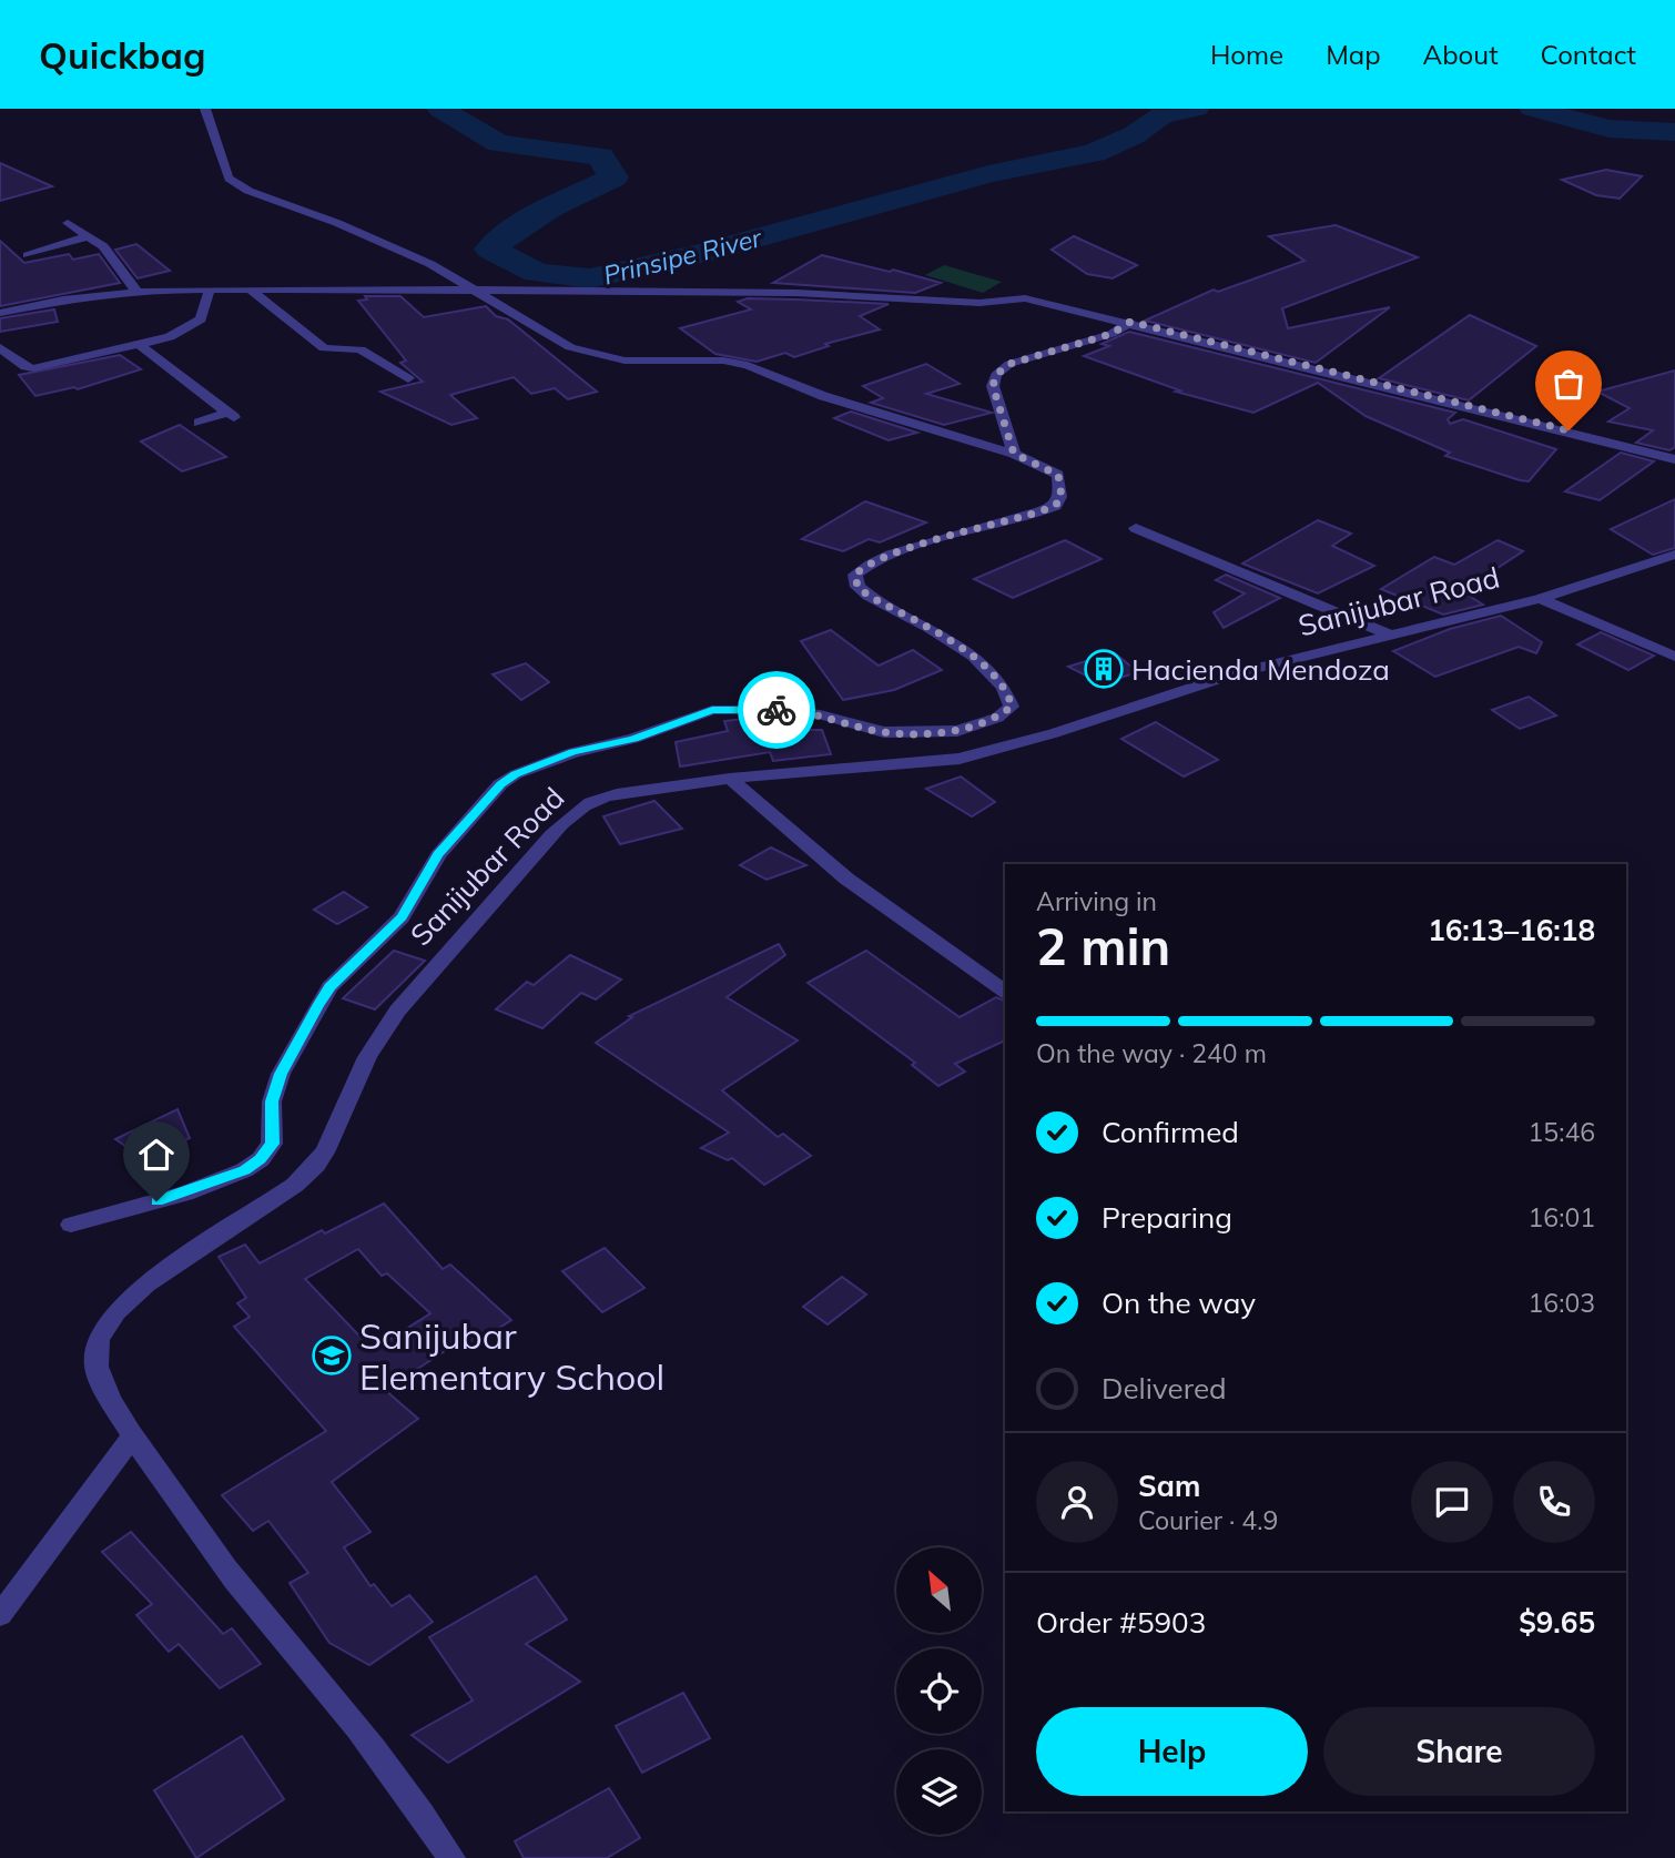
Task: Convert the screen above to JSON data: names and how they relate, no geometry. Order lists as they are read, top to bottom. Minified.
{"streets":{"street":["Sanijubar Road"]},"water":["Prinsipe River"],"places":{"building":["Hacienda Mendoza"],"school or university":["Sanijubar Elementary School"]},"north":"top left","page":{"header":"Quickbag","nav":["Home","Map","About","Contact"],"heading":["2 min","Arriving in","16:13–16:18"],"panel":["Sam","Courier · 4.9","Order #5903","$9.65"],"bar":"On the way · 240 m","list":[["Confirmed","15:46"],["Preparing","16:01"],["On the way","16:03"],"Delivered"],"buttons":["Help","Share"]}}
